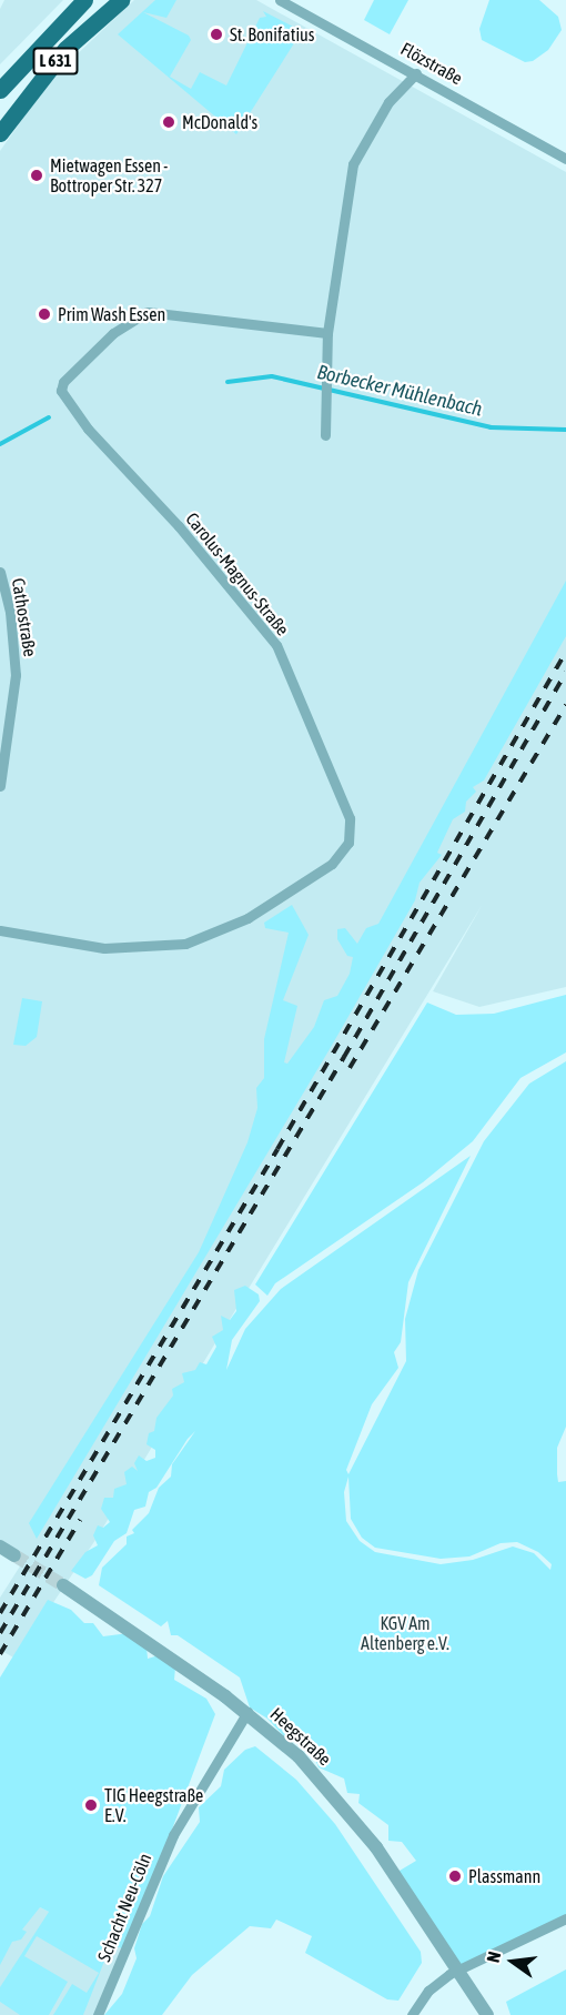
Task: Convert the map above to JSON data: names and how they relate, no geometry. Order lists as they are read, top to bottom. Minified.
{"streets":{"main road":["L 631"],"street":["Flözstraße","Carolus-Magnus-Straße","Cathostraße","Heegstraße","Schacht Neu-Cöln"]},"crossings":[["Heegstraße","Schacht Neu-Cöln"]],"water":["Borbecker Mühlenbach"],"parks":["KGV Am Altenberg e.V."],"places":["St. Bonifatius","McDonald's","Mietwagen Essen - Bottroper Str. 327","Prim Wash Essen","TIG Heegstraße E.V.","Plassmann"],"north":"left"}
